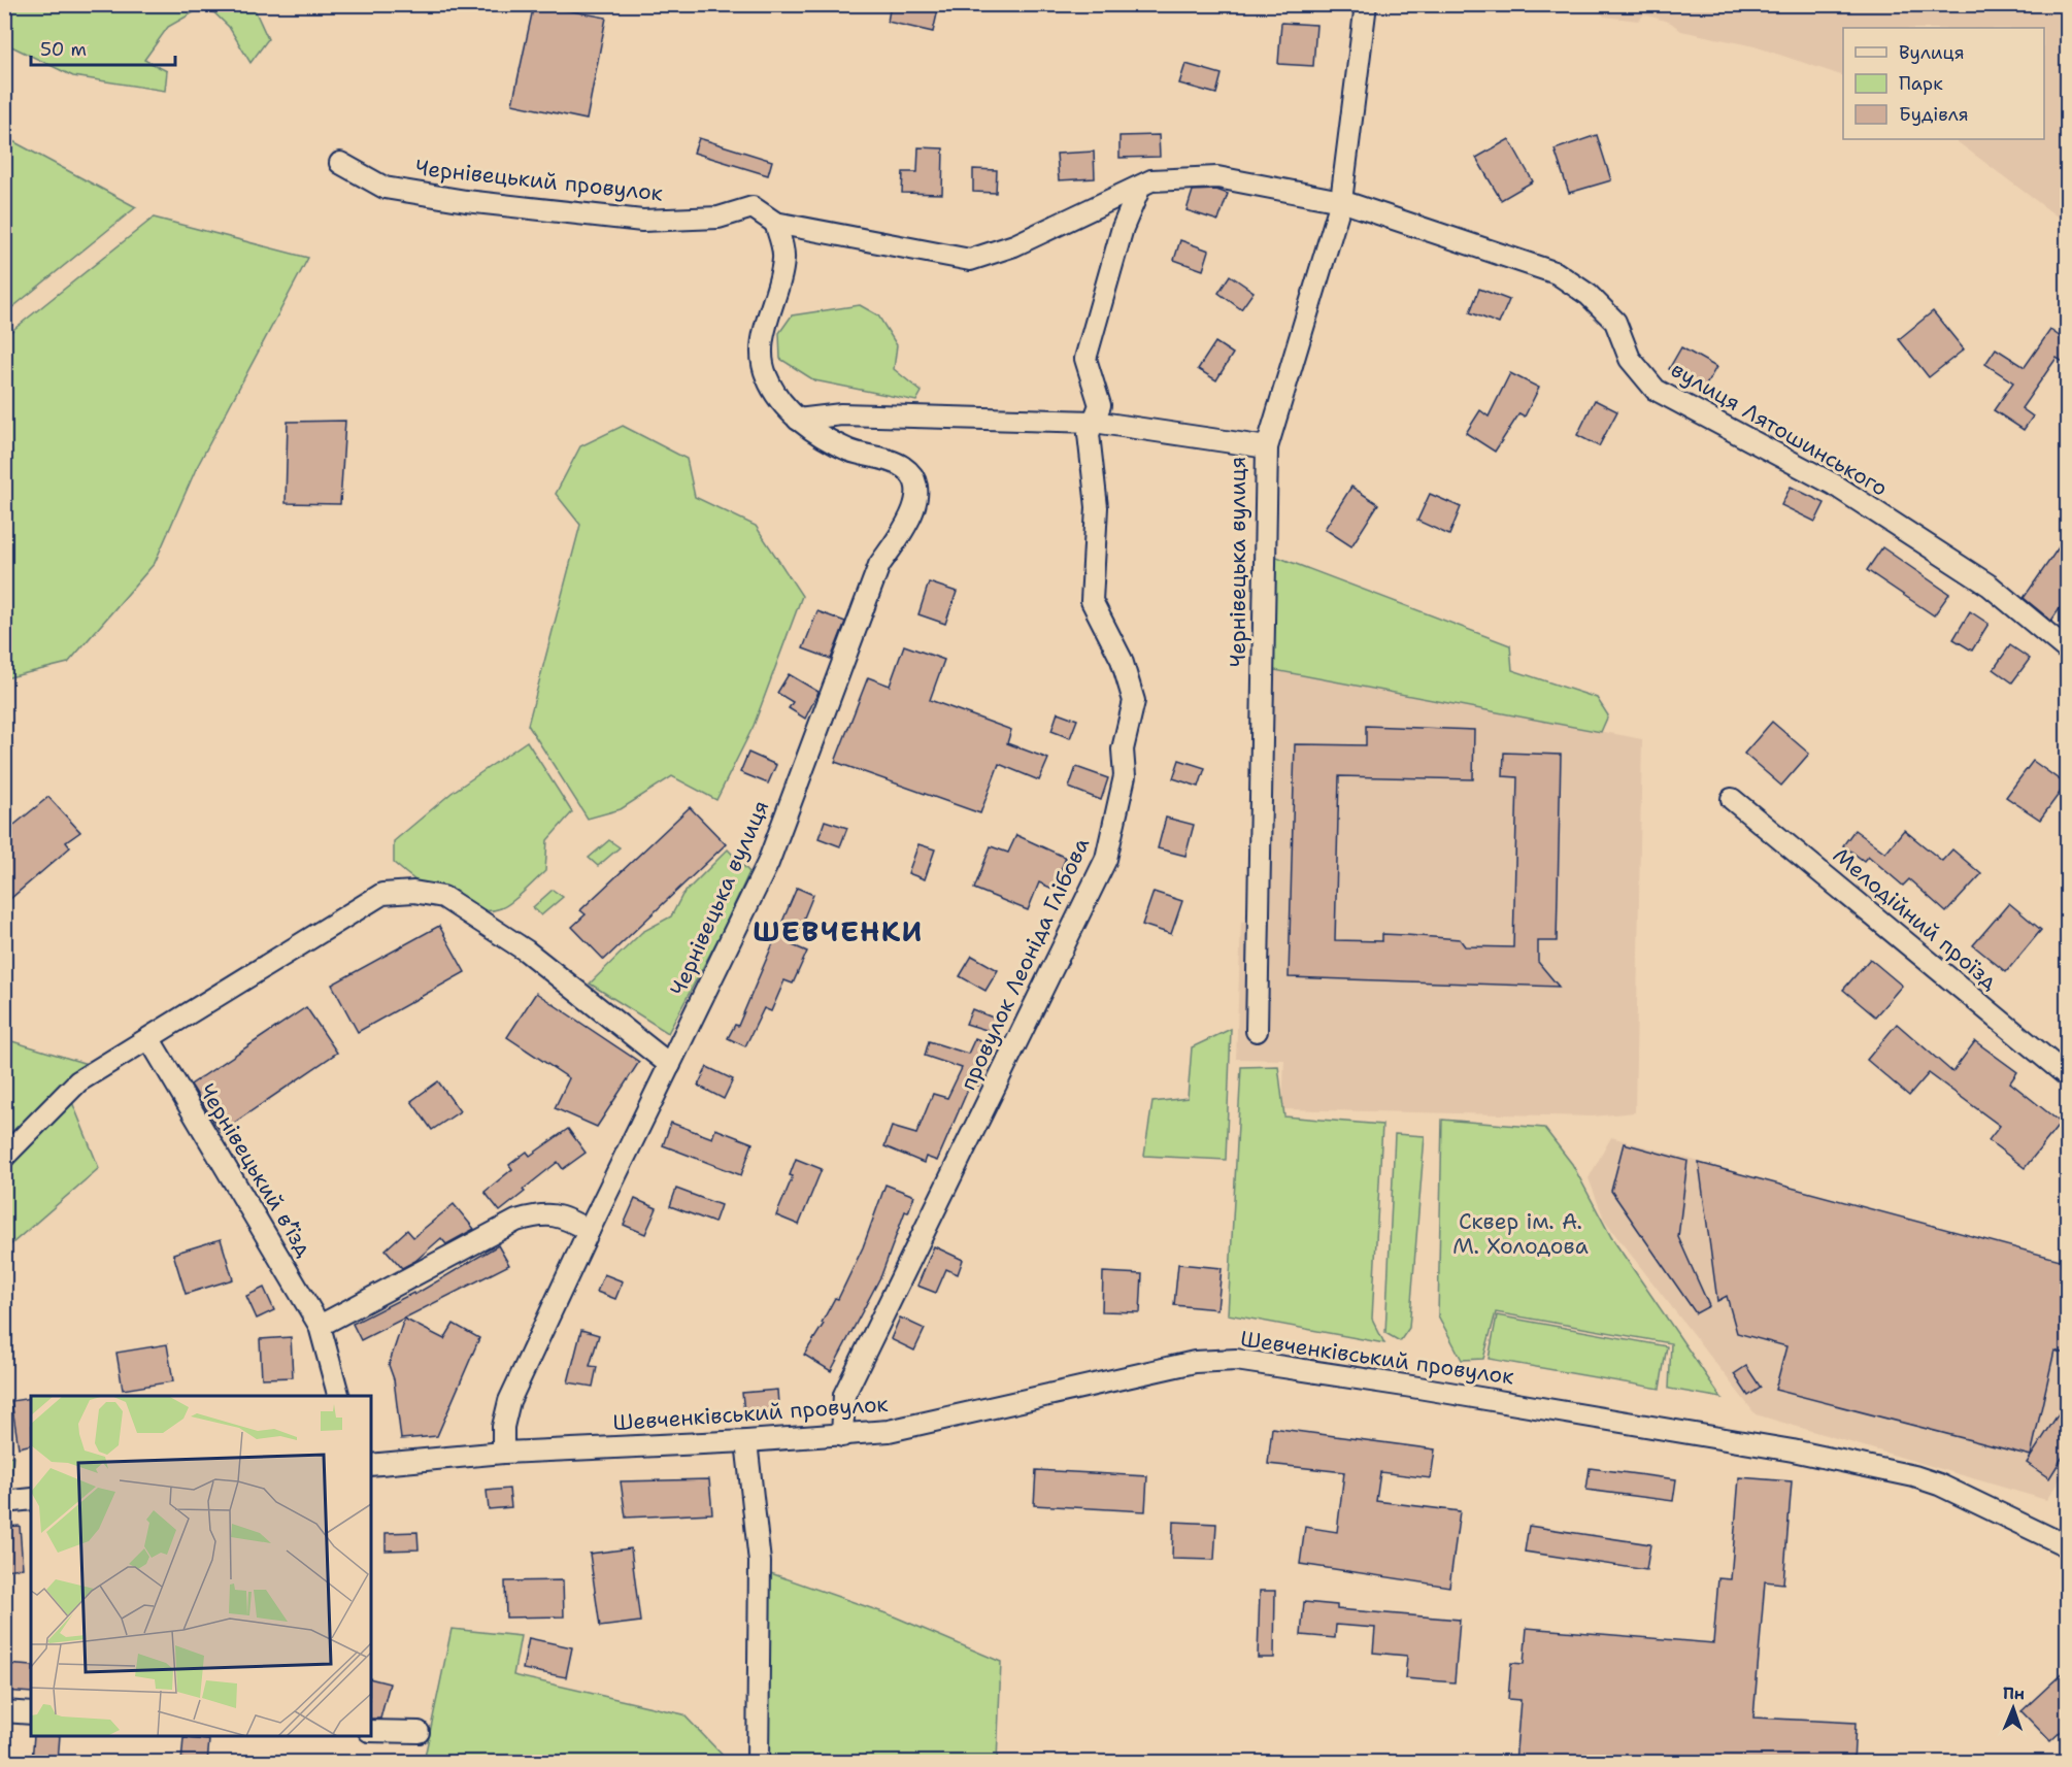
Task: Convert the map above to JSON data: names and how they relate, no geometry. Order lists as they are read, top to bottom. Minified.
{"streets":{"street":["Чернівецький провулок","вулиця Лятошинського","Чернівецька вулиця","Мелодійний проїзд","провулок Леоніда Глібова","Чернівецький вʼїзд","Шевченківський провулок"]},"crossings":[["Чернівецький провулок","вулиця Лятошинського"],["Чернівецький провулок","Чернівецька вулиця"],["Чернівецький провулок","провулок Леоніда Глібова"],["Чернівецька вулиця","провулок Леоніда Глібова"],["Чернівецька вулиця","Шевченківський провулок"],["провулок Леоніда Глібова","Шевченківський провулок"]],"districts":["ШЕВЧЕНКИ"],"parks":["Сквер ім. А. М. Холодова"],"legend":["Вулиця","Парк","Будівля"],"scale_bar":"50 m","north":"top"}
